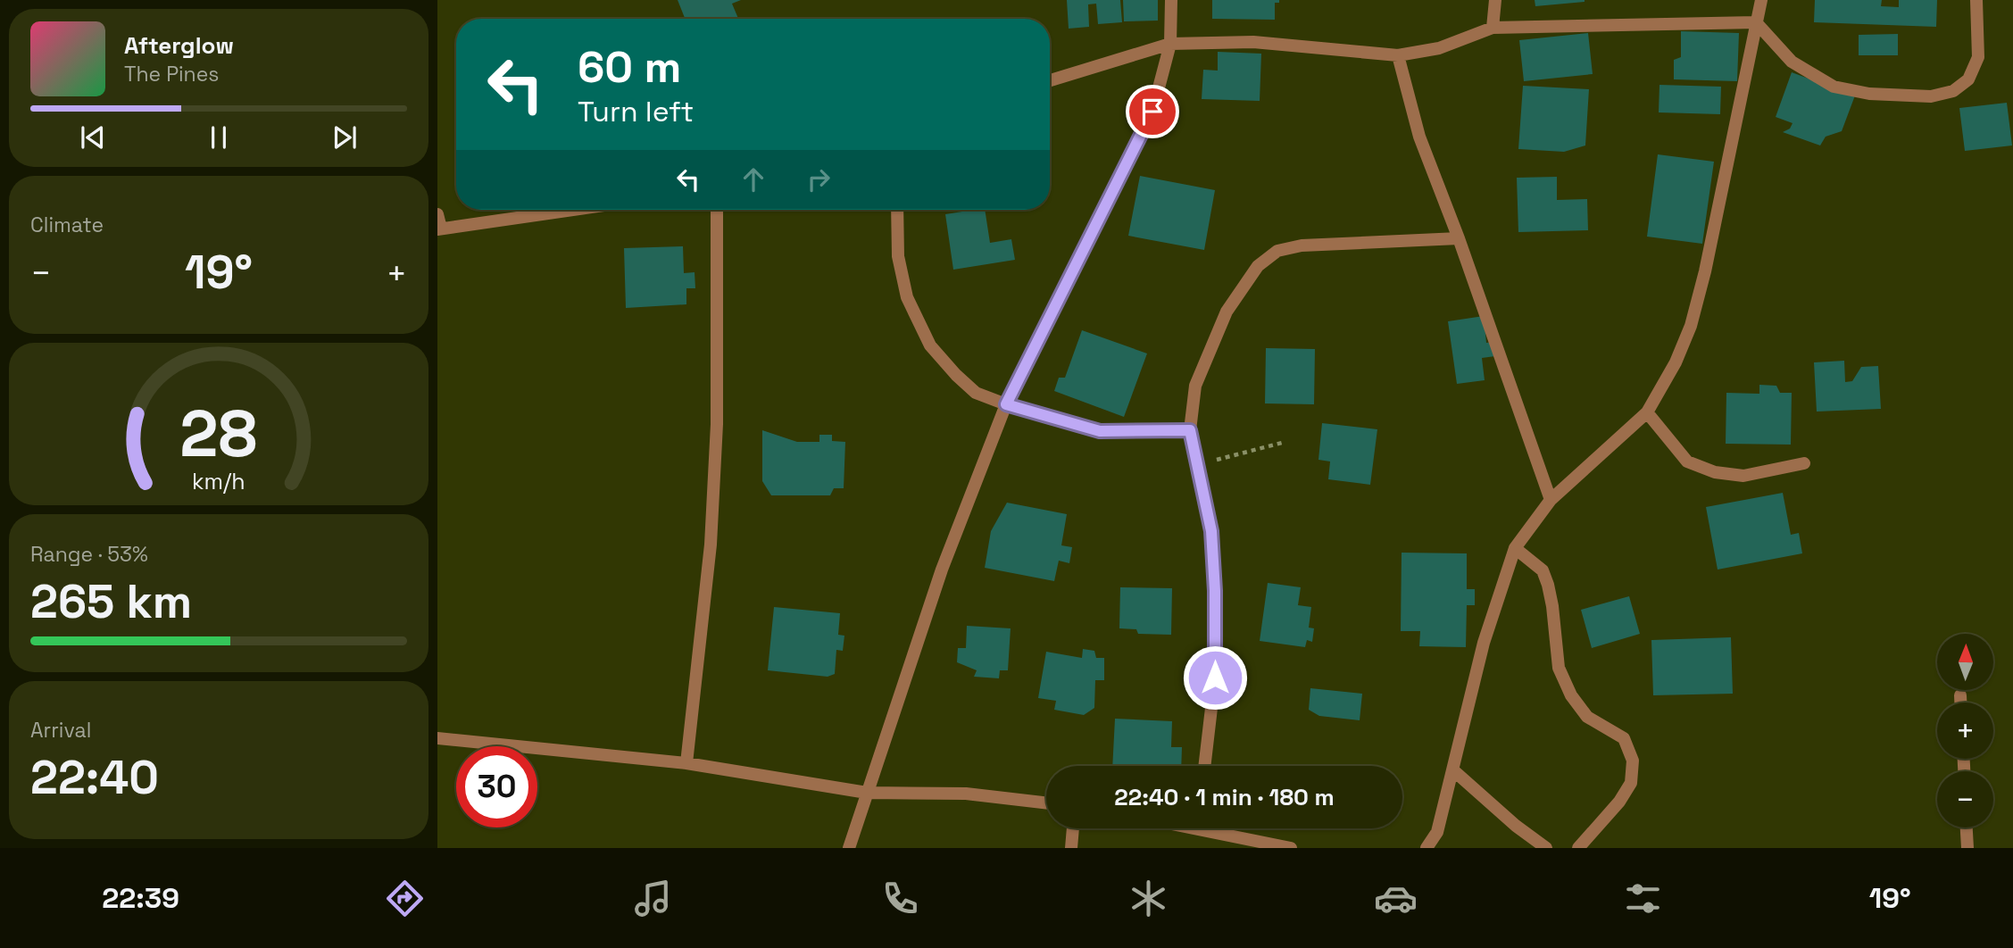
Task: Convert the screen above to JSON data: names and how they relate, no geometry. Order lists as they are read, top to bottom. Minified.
{"north":"top","page":{"turn":["60 m","Turn left"],"song":["Afterglow","The Pines"],"tile":["Climate",["Range · 53%","265 km"],["Arrival","22:40"]],"heat":["−","19°","+"],"map_buttons":["+","−"],"limit":"30","trip":"22:40 · 1 min · 180 m","tabs":["22:39","19°"],"gauge":["28","km/h"]}}
